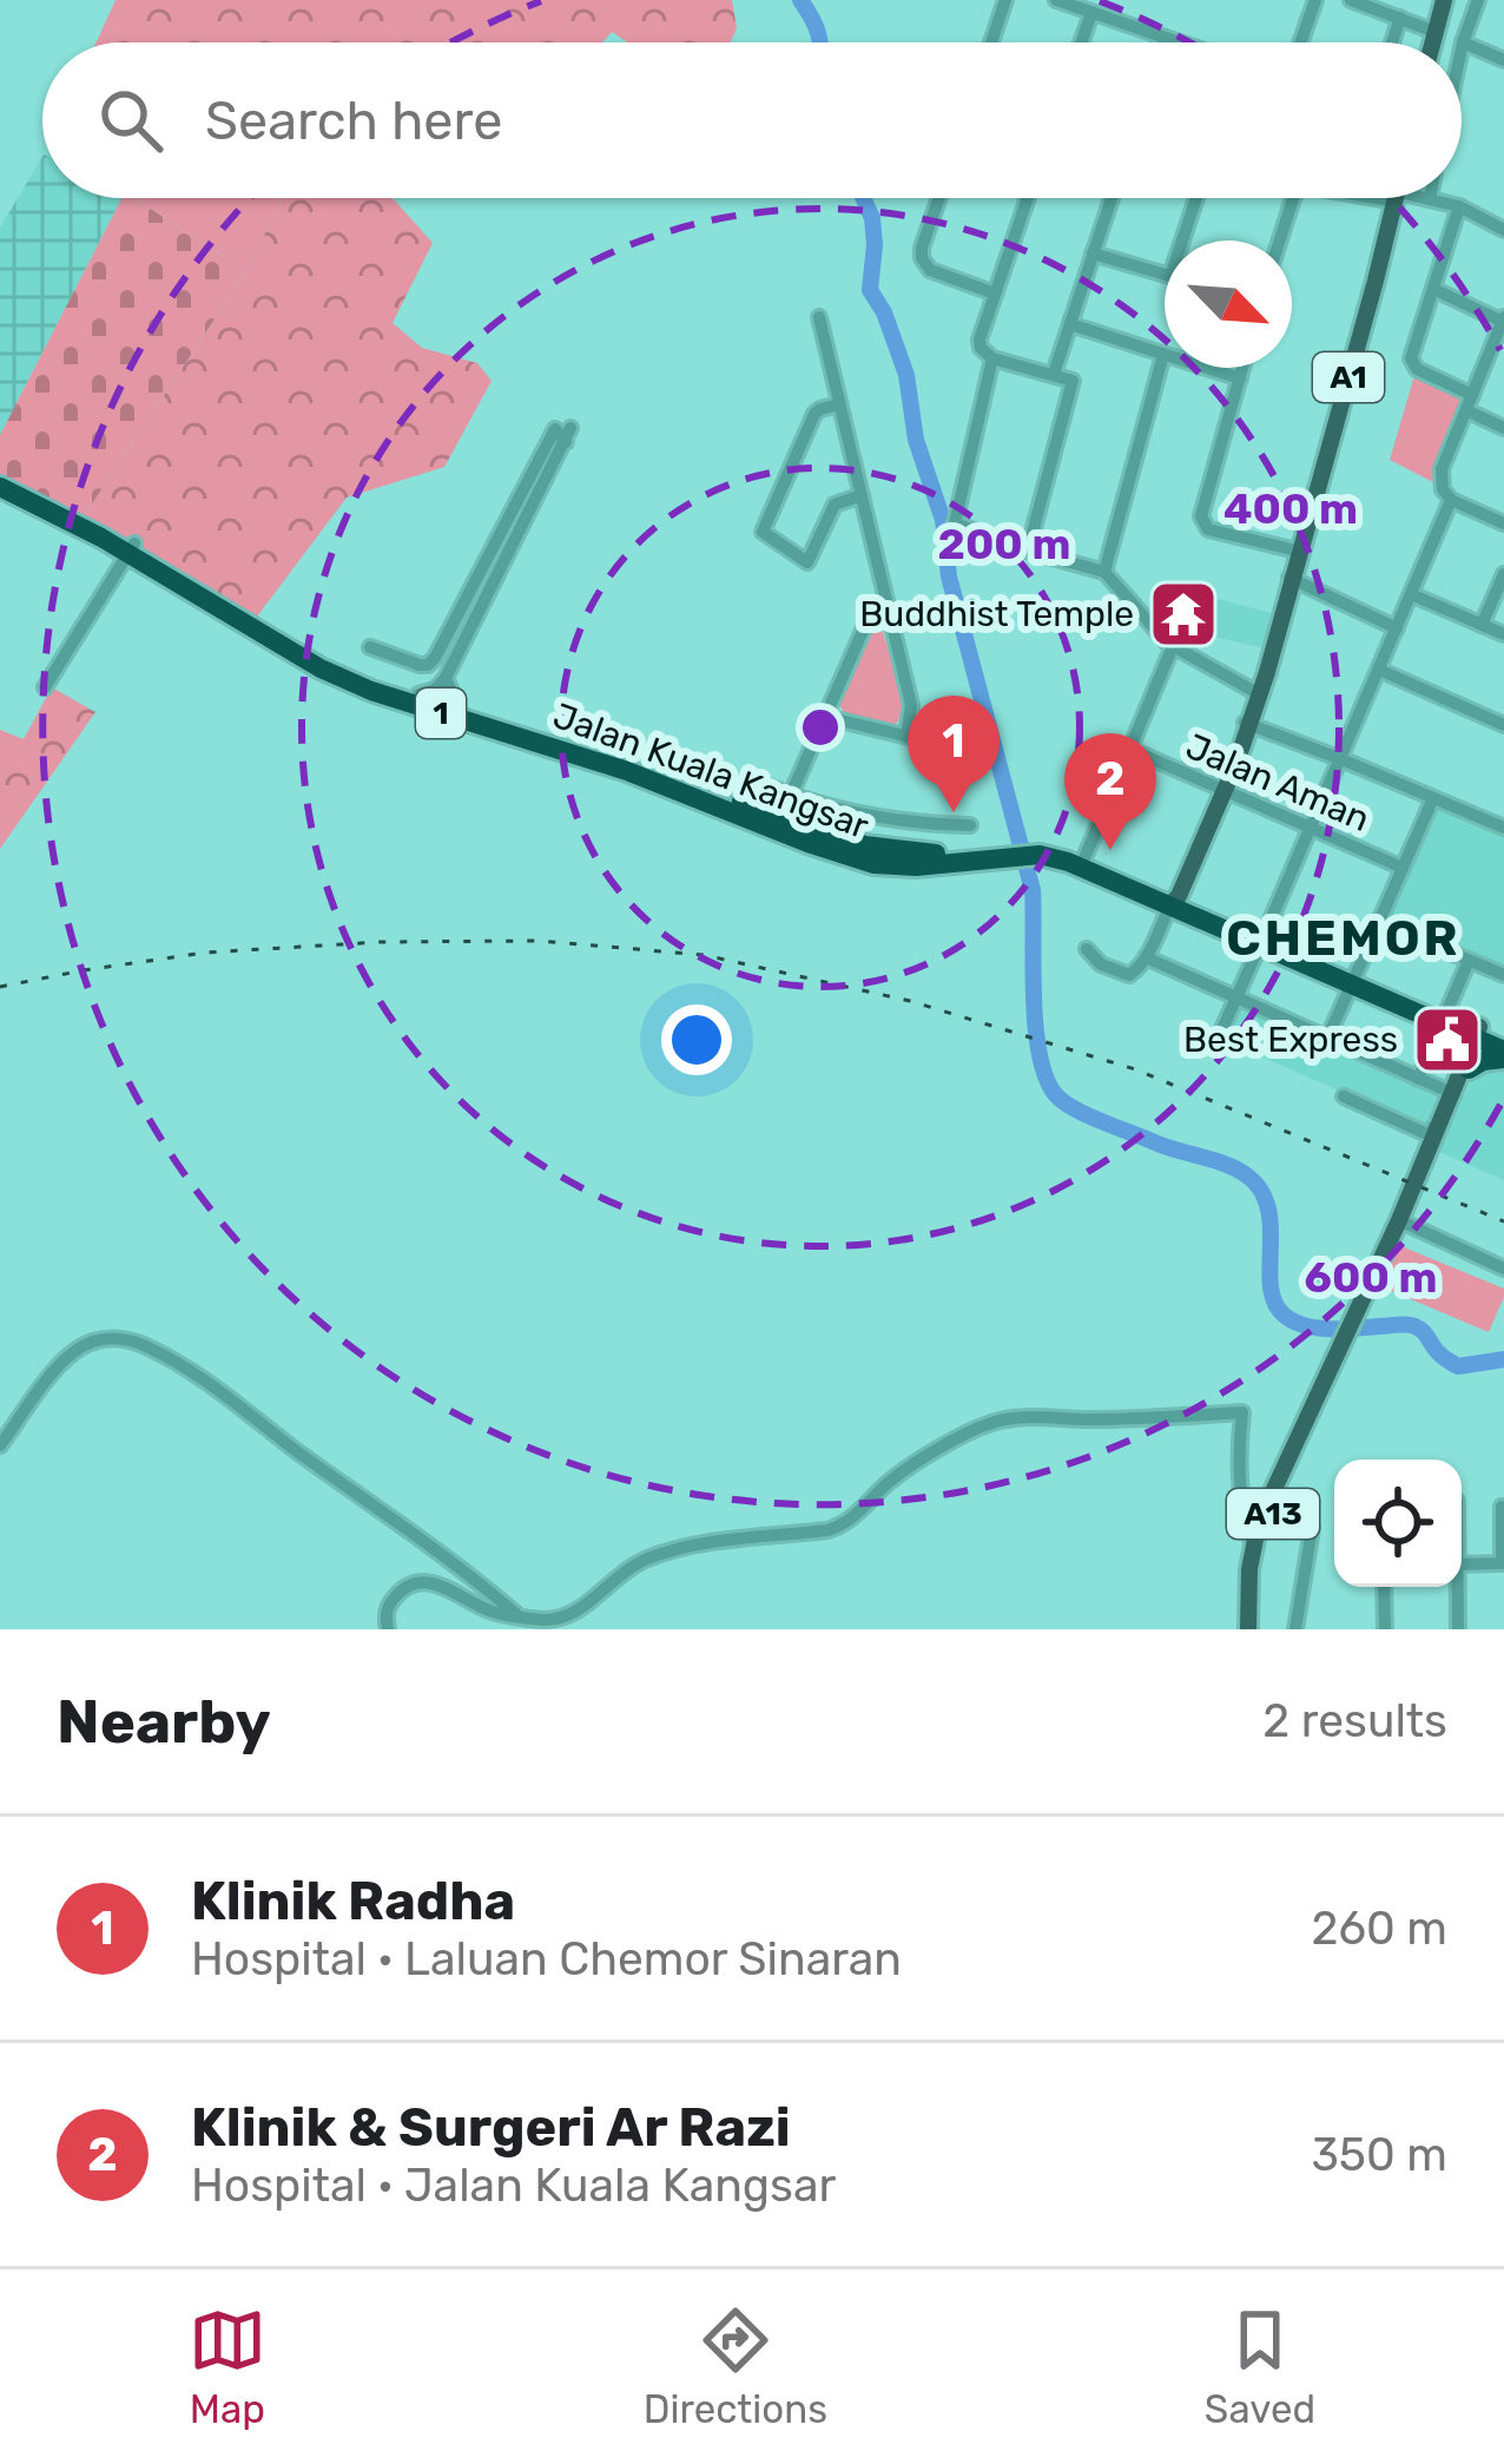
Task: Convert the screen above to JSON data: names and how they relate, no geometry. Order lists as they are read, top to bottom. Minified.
{"streets":{"highway":["1","Jalan Kuala Kangsar"],"main road":["A1","A13"],"street":["Jalan Aman"]},"crossings":[["A1","Jalan Kuala Kangsar"],["A1","Jalan Aman"]],"districts":["CHEMOR"],"places":{"temple":["Buddhist Temple"],"public building":["Best Express"]},"north":"bottom right","page":{"search":"Search here","pins":["1","2"],"heading":["Nearby","2 results"],"list":[{"mark":"1","name":"Klinik Radha","note":"Hospital · Laluan Chemor Sinaran","value":"260 m"},{"mark":"2","name":"Klinik & Surgeri Ar Razi","note":"Hospital · Jalan Kuala Kangsar","value":"350 m"}],"nav":["Map","Directions","Saved"]},"rings":["400 m","200 m","600 m"]}
